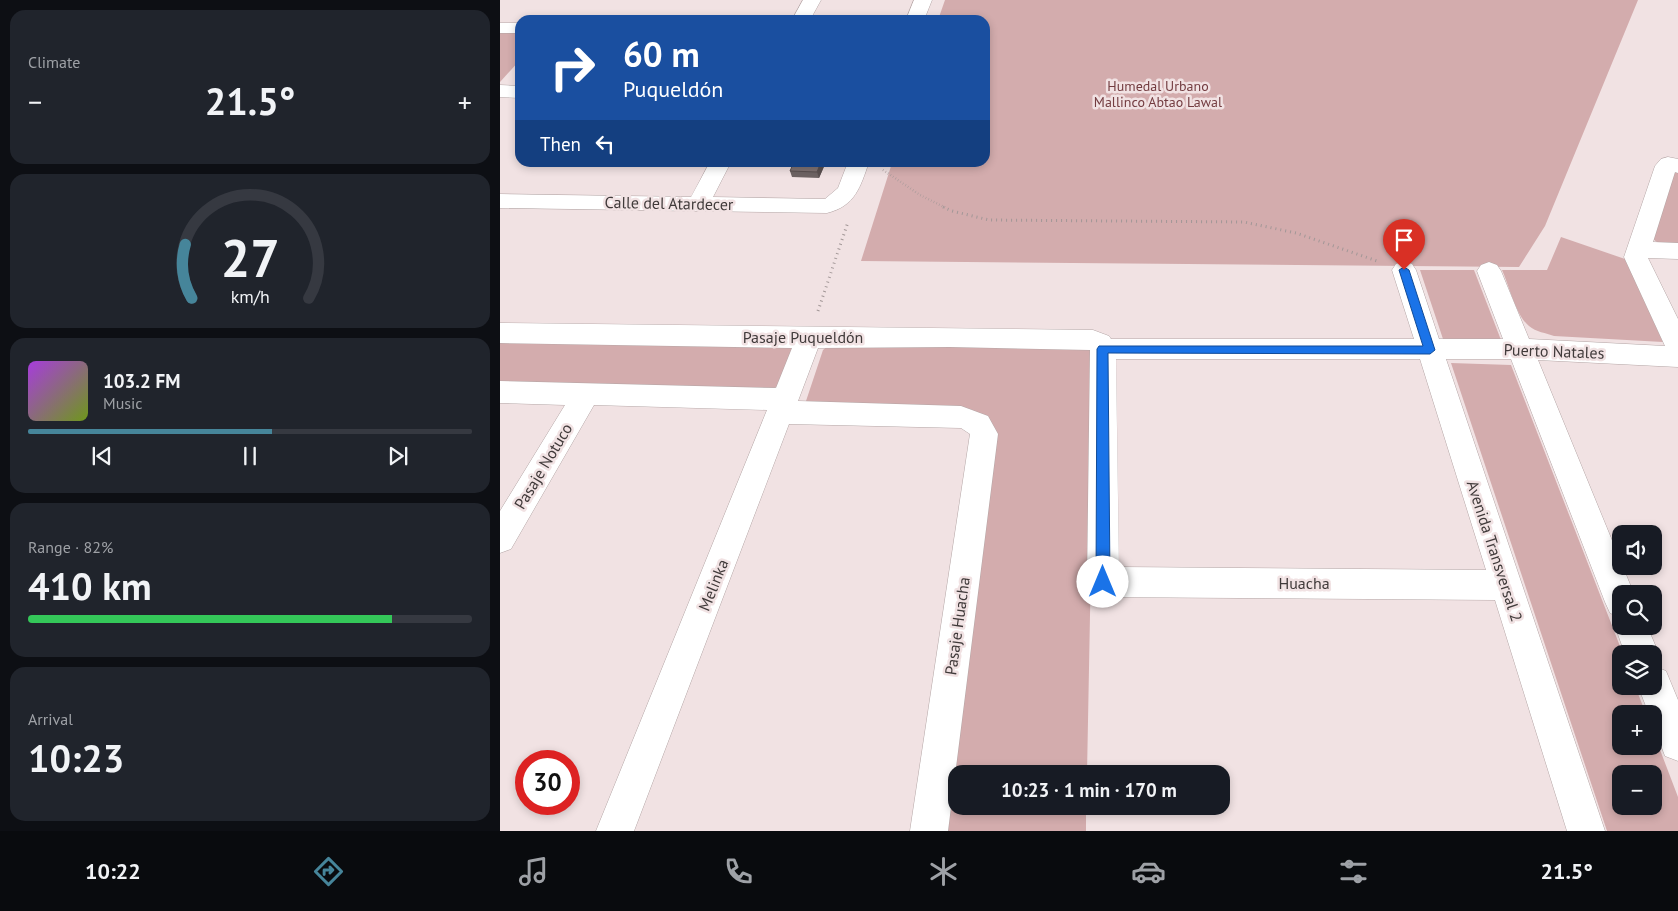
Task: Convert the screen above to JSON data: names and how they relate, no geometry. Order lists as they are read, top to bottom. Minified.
{"streets":{"street":["Calle del Atardecer","Pasaje Puqueldón","Puerto Natales","Pasaje Notuco","Avenida Transversal 2","Huacha","Melinka","Pasaje Huacha"]},"crossings":[["Pasaje Puqueldón","Puerto Natales"],["Pasaje Puqueldón","Huacha"],["Pasaje Puqueldón","Melinka"],["Puerto Natales","Avenida Transversal 2"],["Puerto Natales","Huacha"],["Avenida Transversal 2","Huacha"],["Melinka","Pasaje Huacha"]],"parks":["Humedal Urbano Mallinco Abtao Lawal"],"page":{"tile":["Climate",["Range · 82%","410 km"],["Arrival","10:23"]],"turn":["60 m","Puqueldón"],"heat":["−","21.5°","+"],"then":"Then","song":["103.2 FM","Music"],"map_buttons":["+","−"],"limit":"30","trip":"10:23 · 1 min · 170 m","tabs":["10:22","21.5°"],"gauge":["27","km/h"]}}
